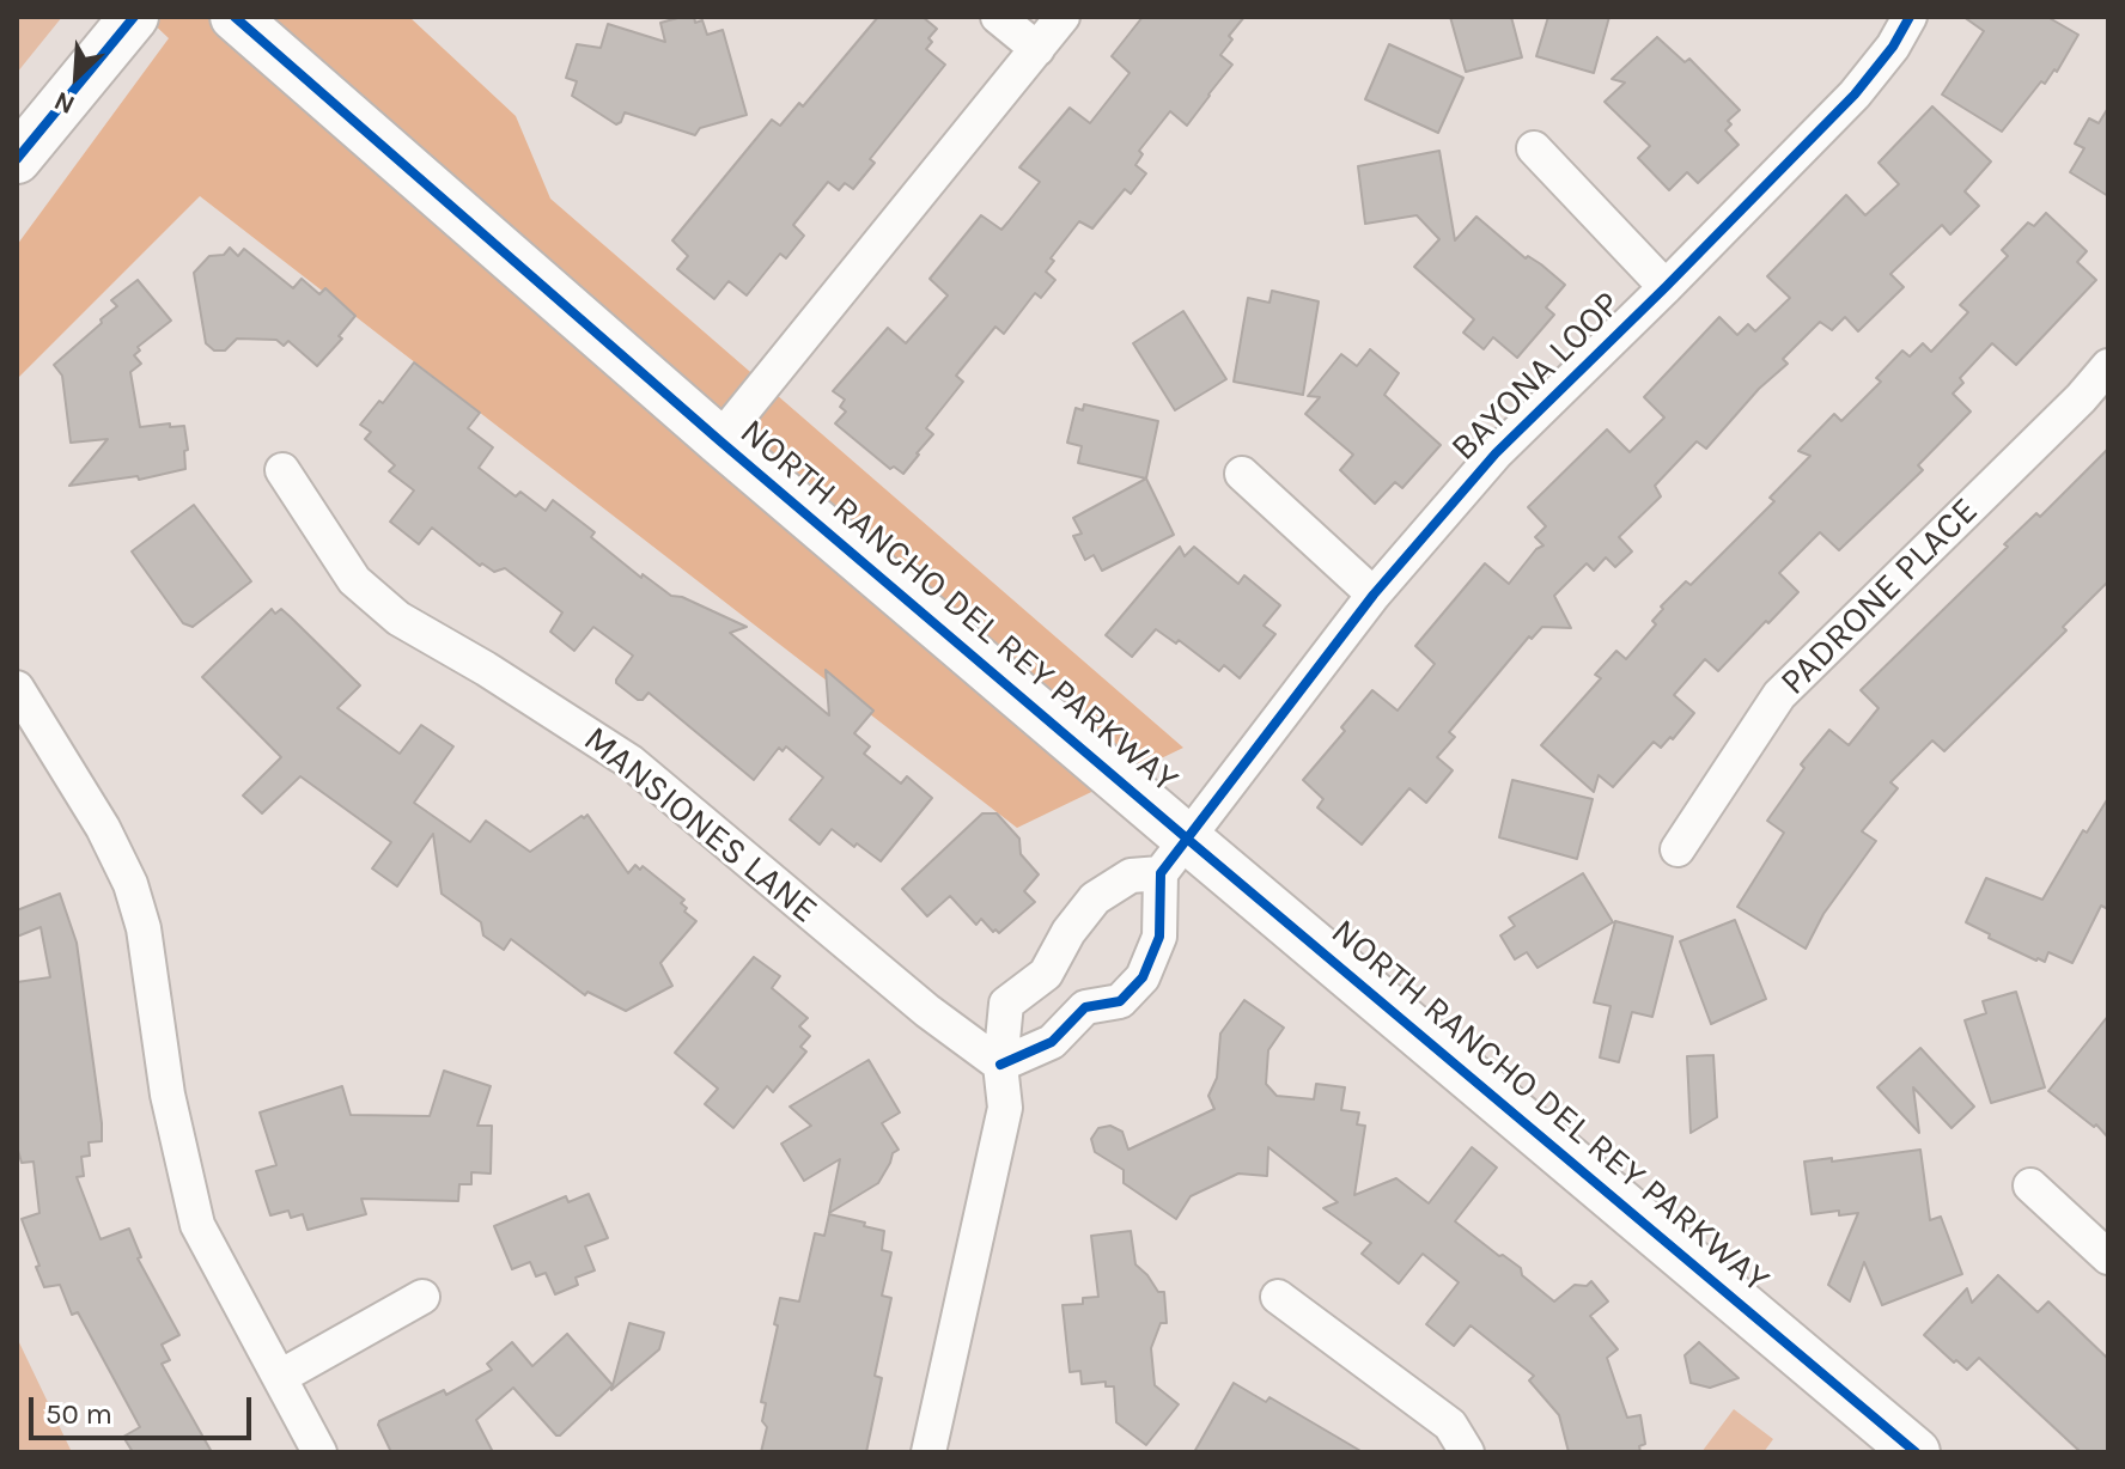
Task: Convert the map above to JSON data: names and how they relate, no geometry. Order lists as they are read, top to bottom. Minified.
{"streets":{"street":["BAYONA LOOP","PADRONE PLACE","NORTH RANCHO DEL REY PARKWAY","MANSIONES LANE"]},"crossings":[["BAYONA LOOP","NORTH RANCHO DEL REY PARKWAY"]],"scale_bar":"50 m","north":"bottom left"}
